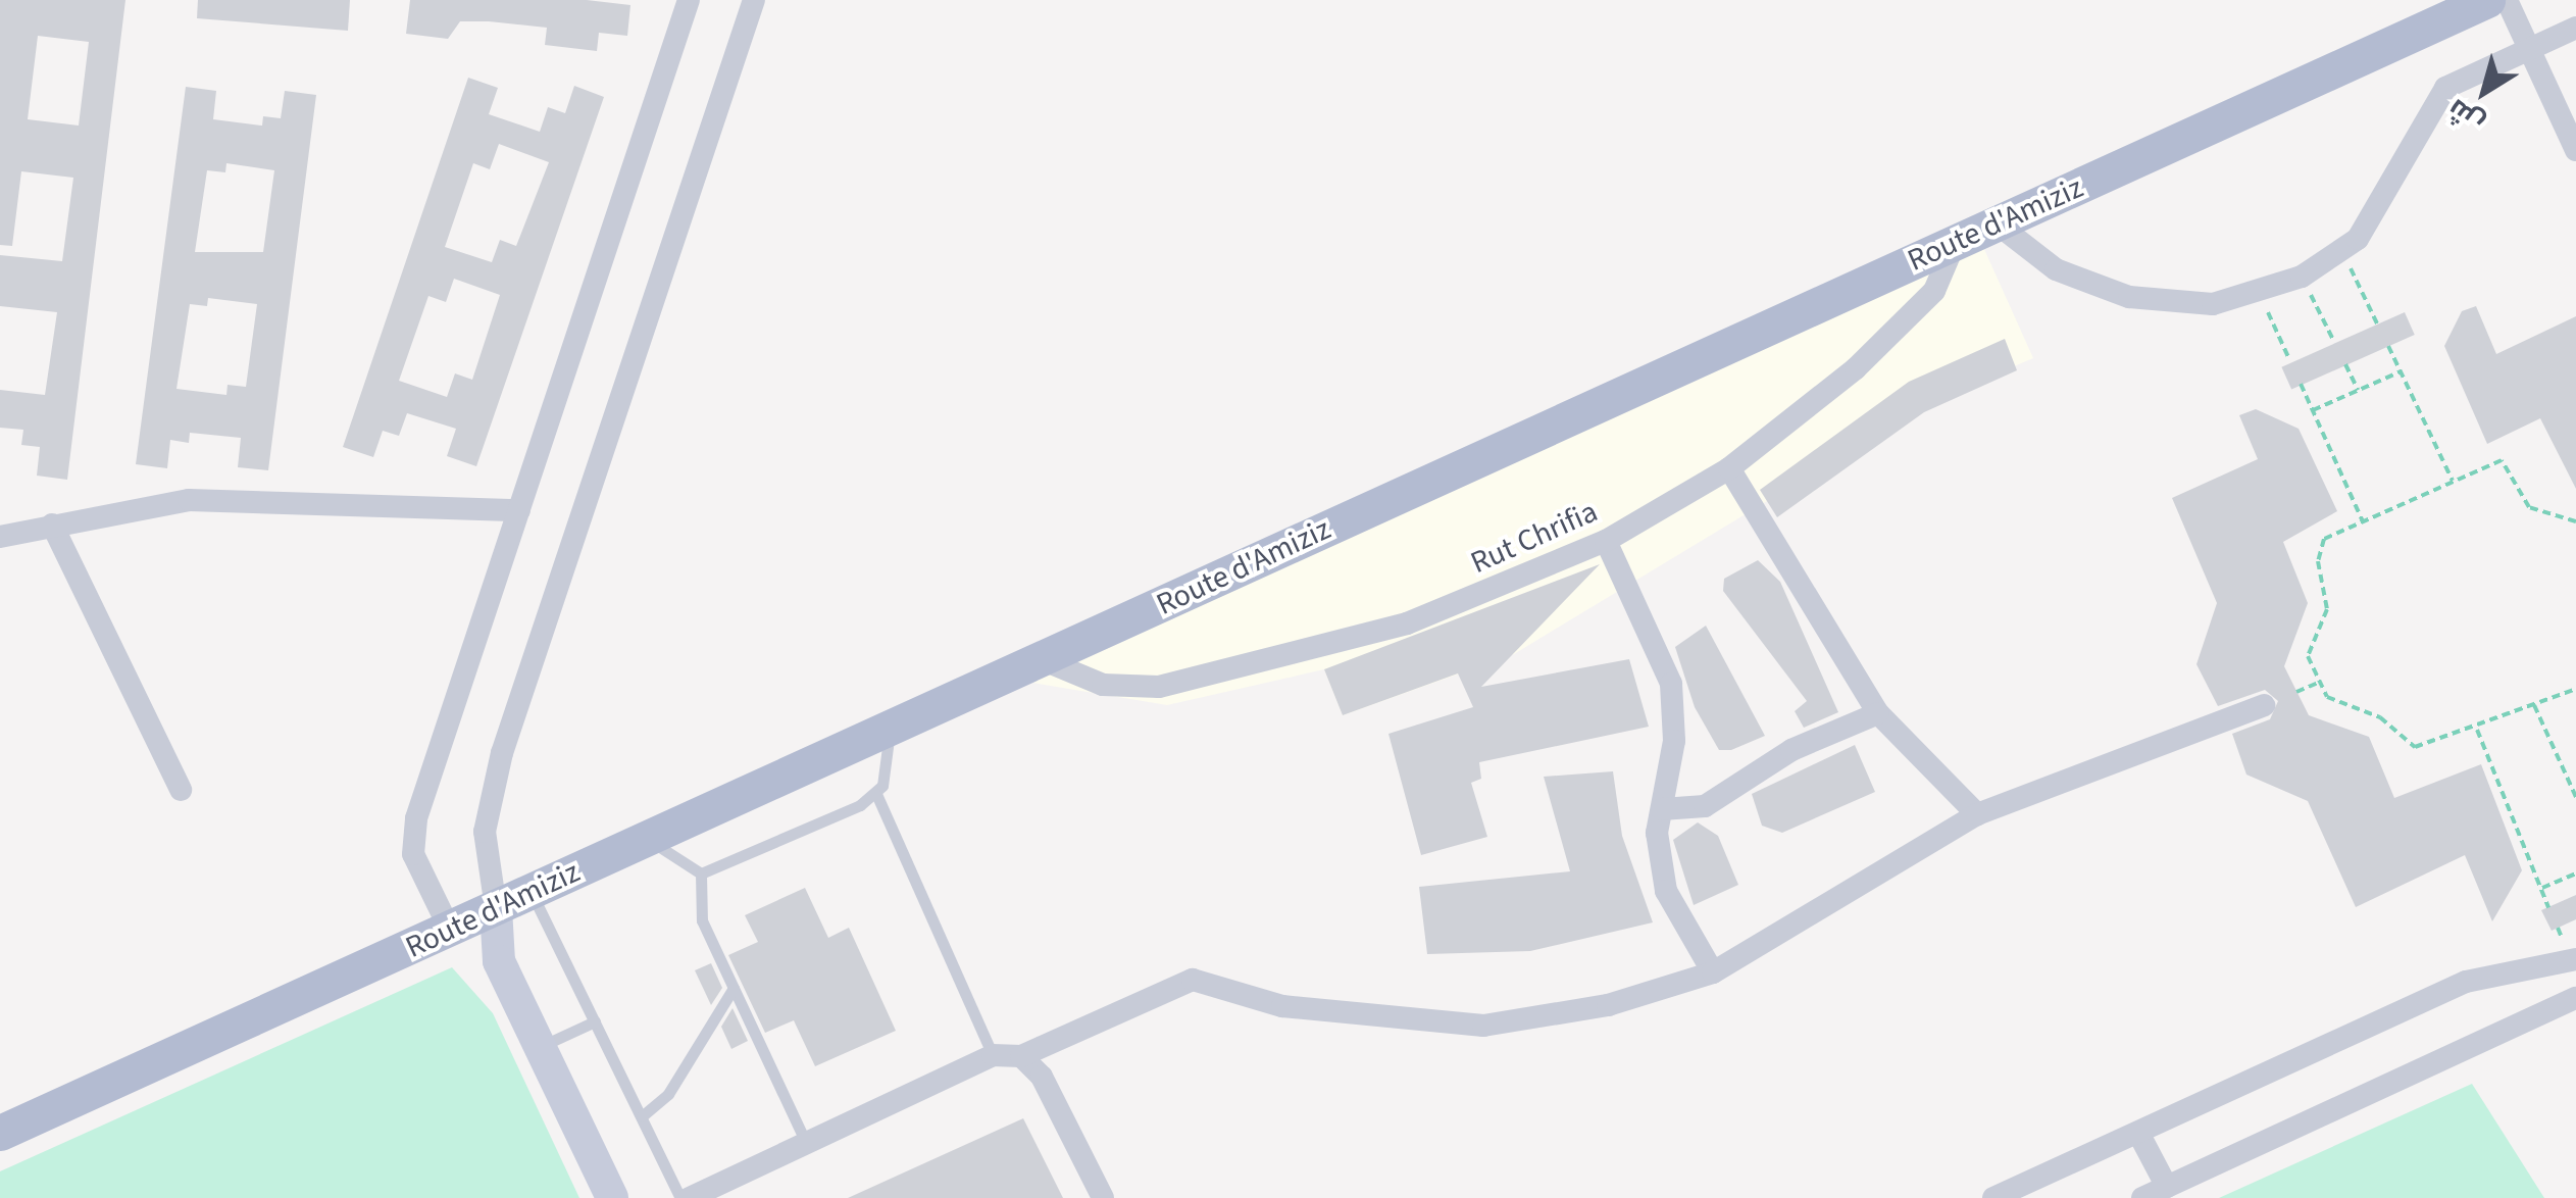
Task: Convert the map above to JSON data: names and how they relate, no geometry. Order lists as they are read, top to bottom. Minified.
{"streets":{"main road":["Route d'Amiziz"],"street":["Rut Chrifia"]},"crossings":[["Route d'Amiziz","Rut Chrifia"]],"north":"bottom left"}
